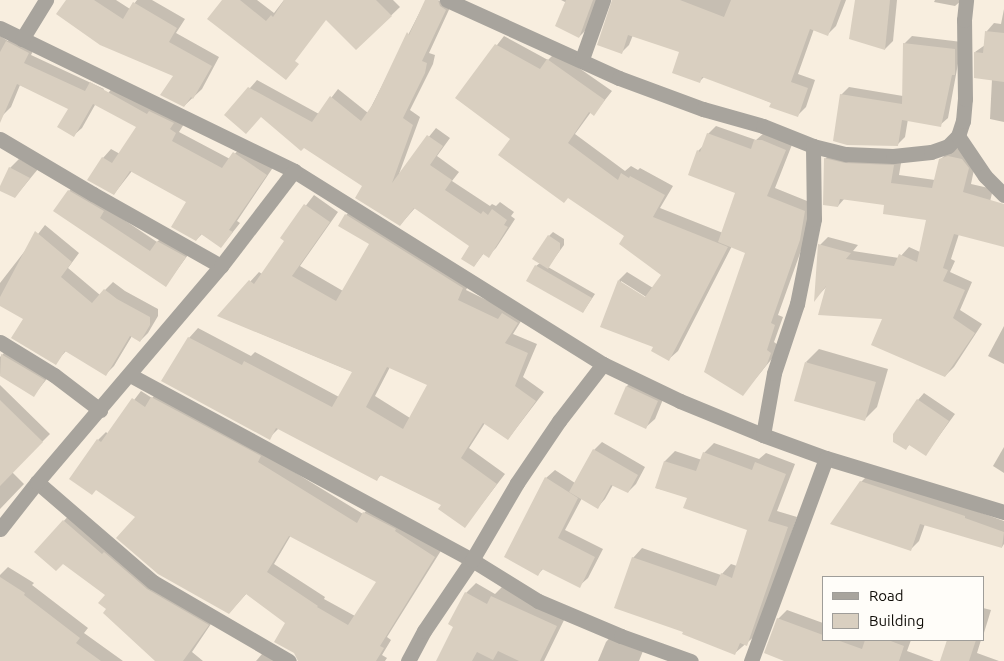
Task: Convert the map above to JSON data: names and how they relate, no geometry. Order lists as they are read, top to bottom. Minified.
{"legend":["Road","Building"]}
